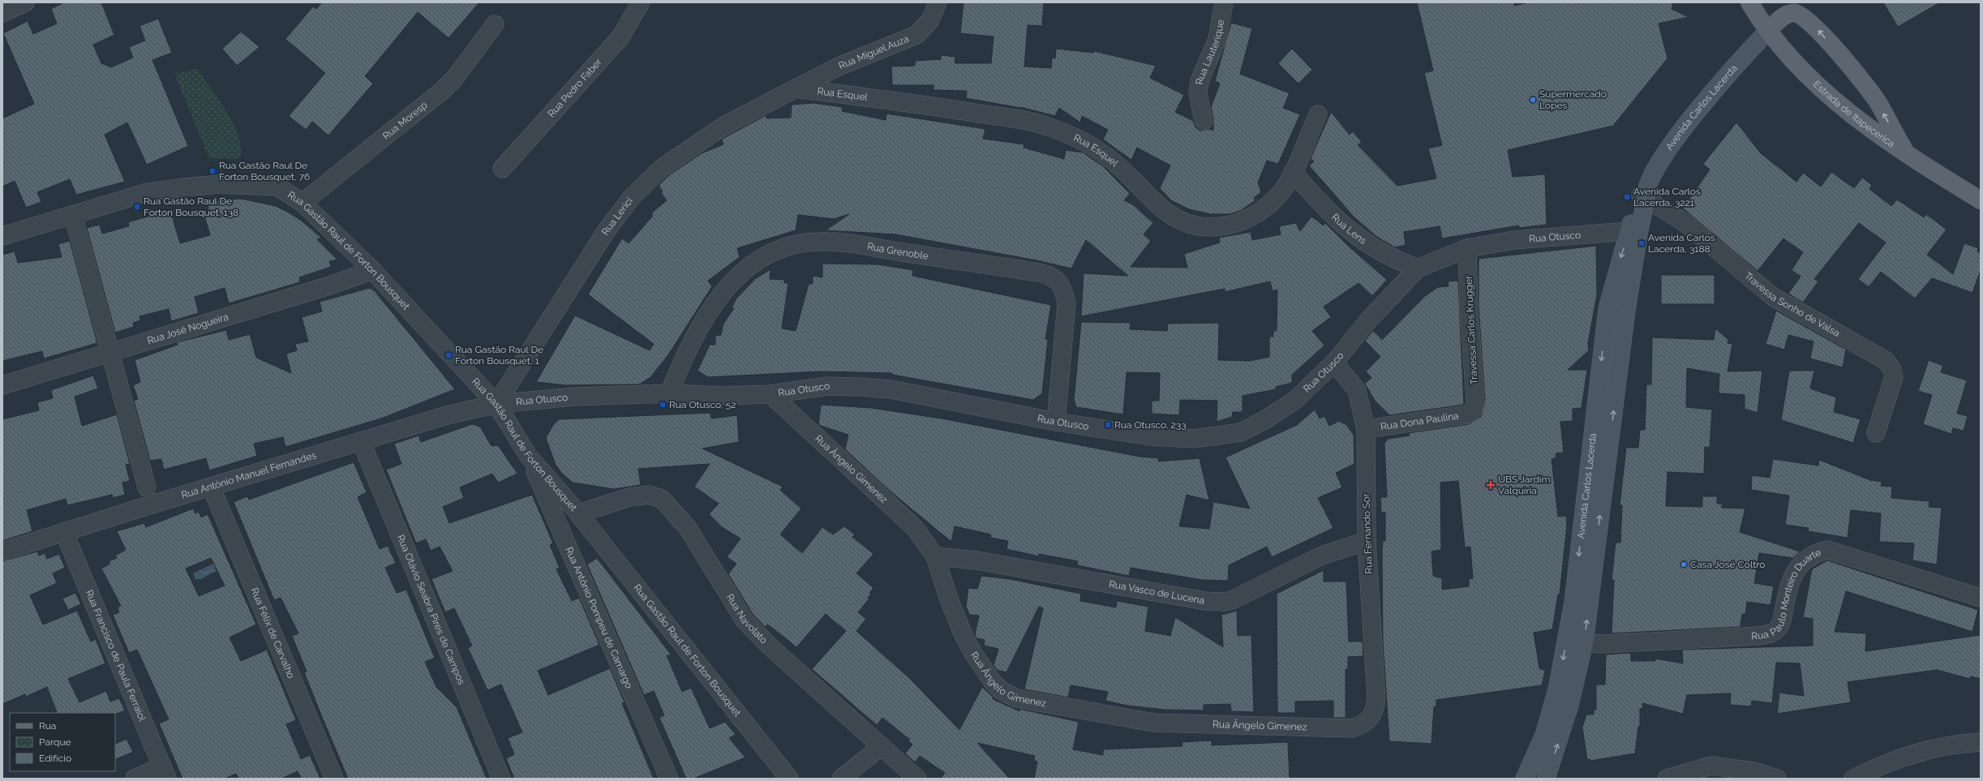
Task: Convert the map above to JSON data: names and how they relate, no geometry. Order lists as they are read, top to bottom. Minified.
{"streets":{"main road":["Avenida Carlos Lacerda","Estrada de Itapecerica"],"street":["Rua Lauterique","Rua Miguel Auza","Rua Pedro Faber","Rua Esquel","Rua Moresp","Rua Lerici","Rua Lens","Rua Otusco","Rua Grenoble","Rua Gastão Raul de Forton Bousquet","Travessa Sonho de Valsa","Rua José Nogueira","Travessa Carlos Krugger","Rua Dona Paulina","Rua Ângelo Gimenez","Rua Antônio Manuel Fernandes","Rua Fernando Sor","Rua Vasco de Lucena","Rua Paulo Monteiro Duarte","Rua Otávio Seabra Pires de Campos","Rua Antônio Pompeu de Camargo","Rua Navolato","Rua Félix de Carvalho","Rua Francisco de Paula Ferraiol"]},"crossings":[["Rua Miguel Auza","Rua Esquel"],["Rua Miguel Auza","Rua Lerici"],["Rua Esquel","Rua Lerici"],["Rua Esquel","Rua Lens"],["Avenida Carlos Lacerda","Estrada de Itapecerica"],["Avenida Carlos Lacerda","Rua Otusco"],["Avenida Carlos Lacerda","Travessa Sonho de Valsa"],["Avenida Carlos Lacerda","Rua Paulo Monteiro Duarte"],["Rua Moresp","Rua Gastão Raul de Forton Bousquet"],["Rua Lerici","Rua Otusco"],["Rua Lerici","Rua Gastão Raul de Forton Bousquet"],["Rua Lerici","Rua Antônio Manuel Fernandes"],["Rua Lens","Rua Otusco"],["Rua Otusco","Rua Grenoble"],["Rua Otusco","Rua Gastão Raul de Forton Bousquet"],["Rua Otusco","Travessa Carlos Krugger"],["Rua Otusco","Rua Ângelo Gimenez"],["Rua Otusco","Rua Antônio Manuel Fernandes"],["Rua Otusco","Rua Fernando Sor"],["Rua Gastão Raul de Forton Bousquet","Rua José Nogueira"],["Rua Gastão Raul de Forton Bousquet","Rua Antônio Manuel Fernandes"],["Rua Gastão Raul de Forton Bousquet","Rua Antônio Pompeu de Camargo"],["Rua Gastão Raul de Forton Bousquet","Rua Navolato"],["Travessa Carlos Krugger","Rua Dona Paulina"],["Rua Dona Paulina","Rua Fernando Sor"],["Rua Ângelo Gimenez","Rua Fernando Sor"],["Rua Ângelo Gimenez","Rua Vasco de Lucena"],["Rua Antônio Manuel Fernandes","Rua Otávio Seabra Pires de Campos"],["Rua Antônio Manuel Fernandes","Rua Félix de Carvalho"],["Rua Antônio Manuel Fernandes","Rua Francisco de Paula Ferraiol"],["Rua Fernando Sor","Rua Vasco de Lucena"]],"places":{"other":["Supermercado Lopes","Casa José Coltro"],"transit":["Rua Gastão Raul De Forton Bousquet, 76","Avenida Carlos Lacerda, 3221","Rua Gastão Raul De Forton Bousquet, 138","Avenida Carlos Lacerda, 3188","Rua Gastão Raul De Forton Bousquet, 1","Rua Otusco, 52","Rua Otusco, 233"],"health":["UBS Jardim Valquiria"]},"legend":["Rua","Parque","Edifício"]}
